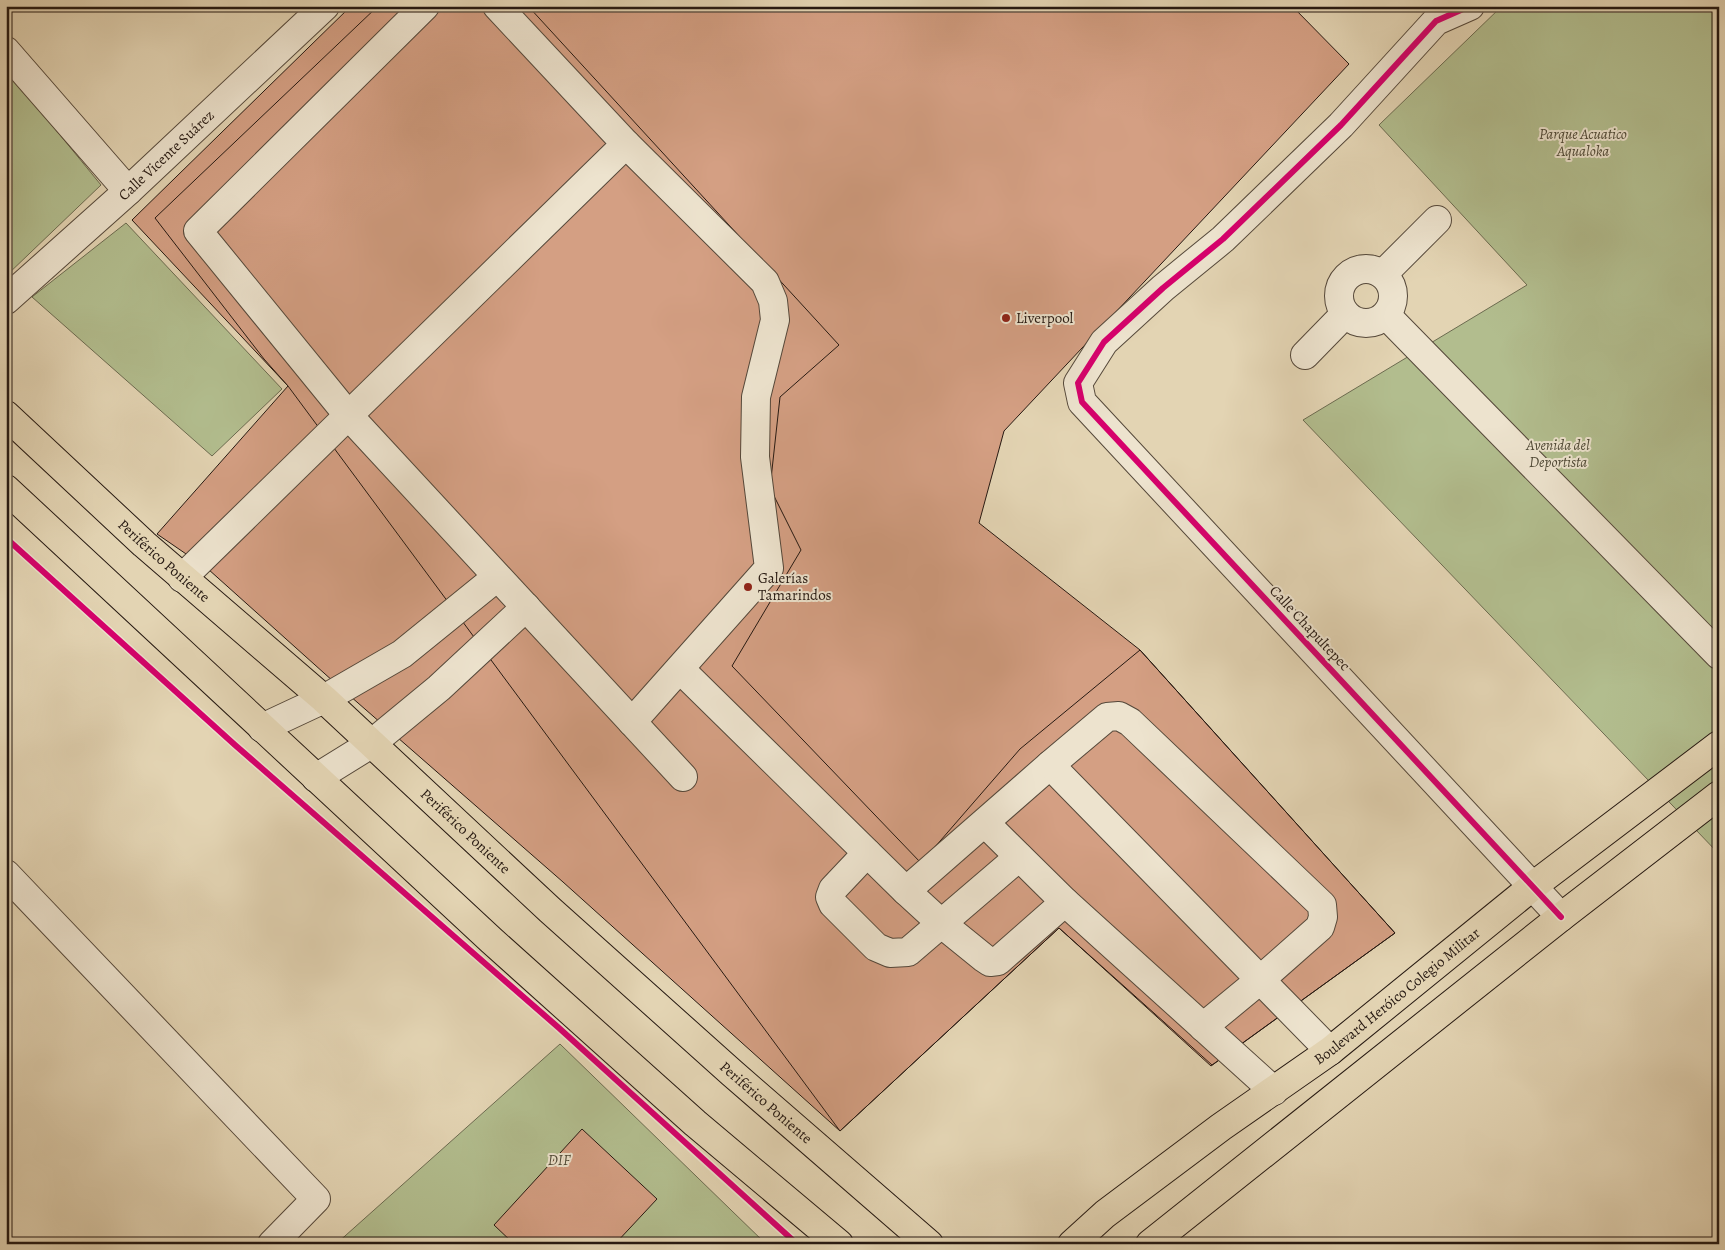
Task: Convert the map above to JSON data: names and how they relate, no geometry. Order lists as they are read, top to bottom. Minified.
{"streets":{"main road":["Periférico Poniente","Boulevard Heróico Colegio Militar"],"street":["Calle Vicente Suárez","Calle Chapultepec"]},"crossings":[["Calle Chapultepec","Boulevard Heróico Colegio Militar"]],"parks":["Parque Acuatico Aqualoka","Avenida del Deportista","DIF"],"places":["Liverpool","Galerías Tamarindos"]}
